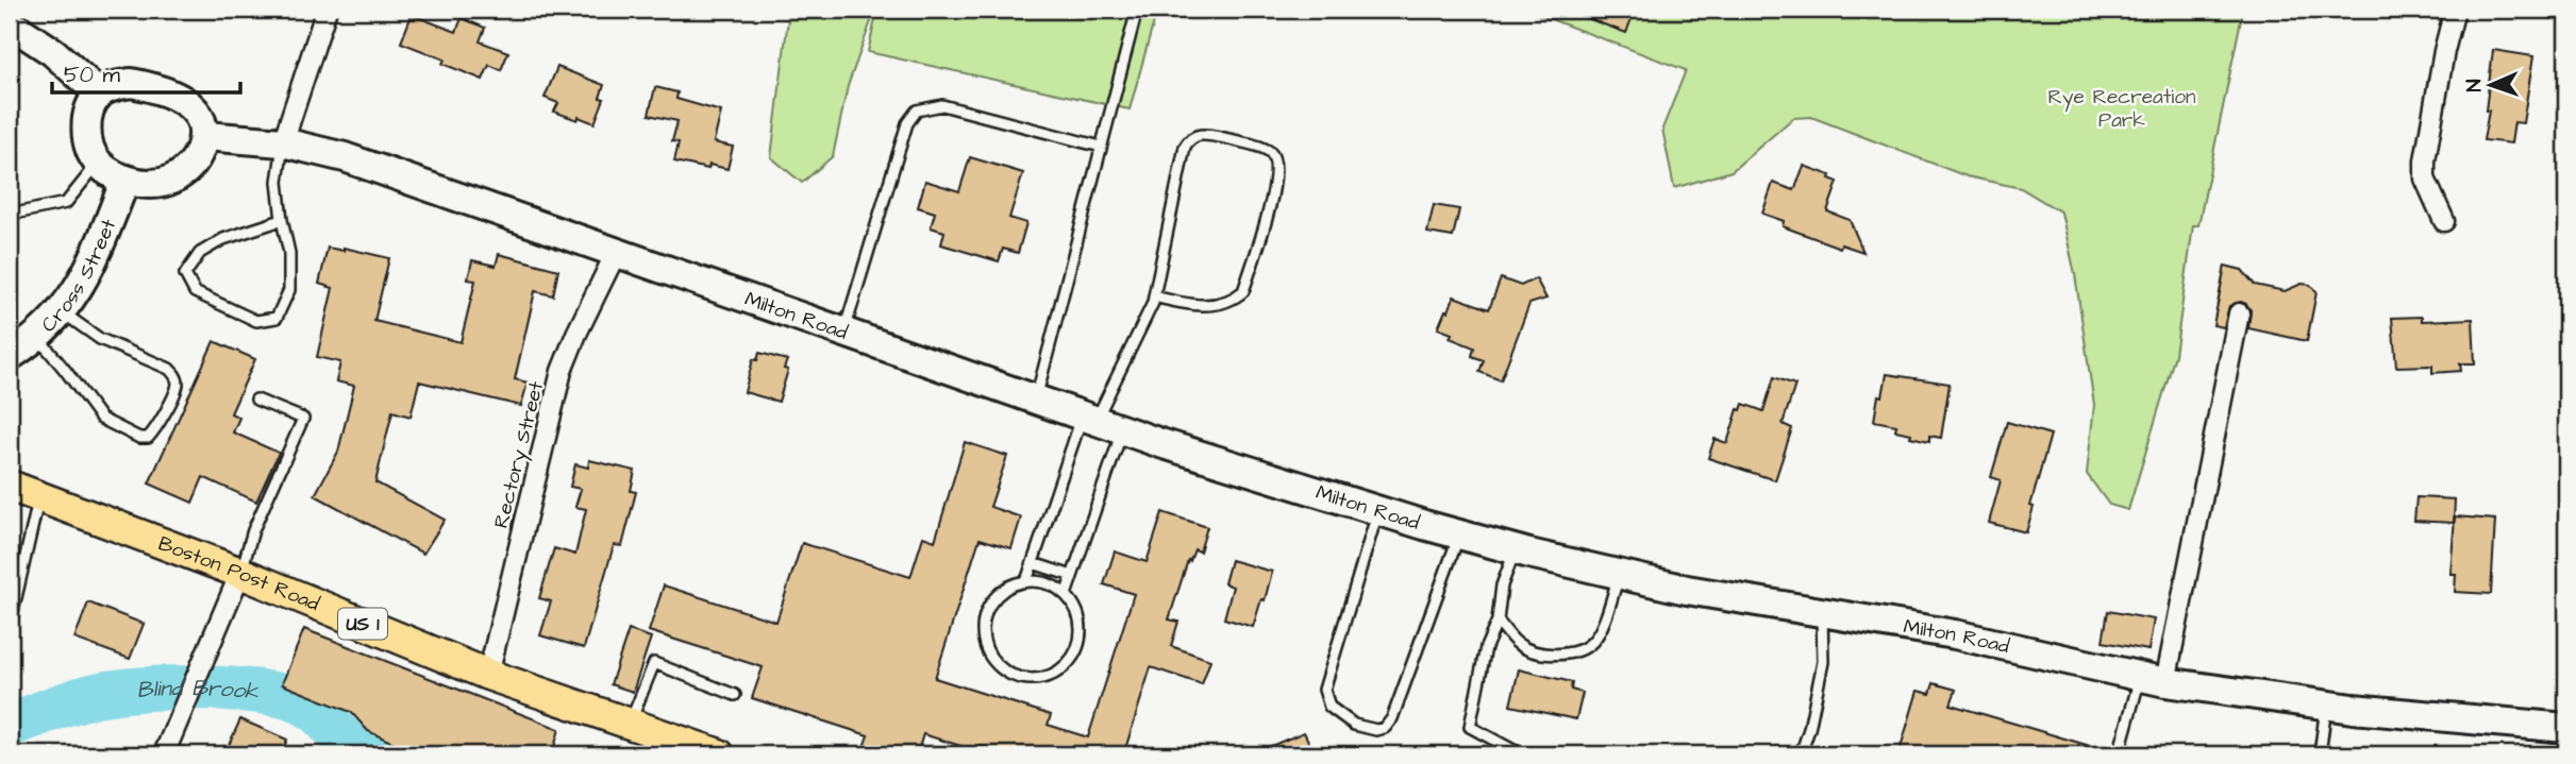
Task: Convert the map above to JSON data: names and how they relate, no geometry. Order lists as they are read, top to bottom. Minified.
{"streets":{"main road":["Boston Post Road","US 1"],"street":["Cross Street","Milton Road","Rectory Street"]},"crossings":[["Cross Street","Milton Road"],["Milton Road","Rectory Street"],["Rectory Street","Boston Post Road"]],"water":["Blind Brook"],"parks":["Rye Recreation Park"],"scale_bar":"50 m","north":"left"}
